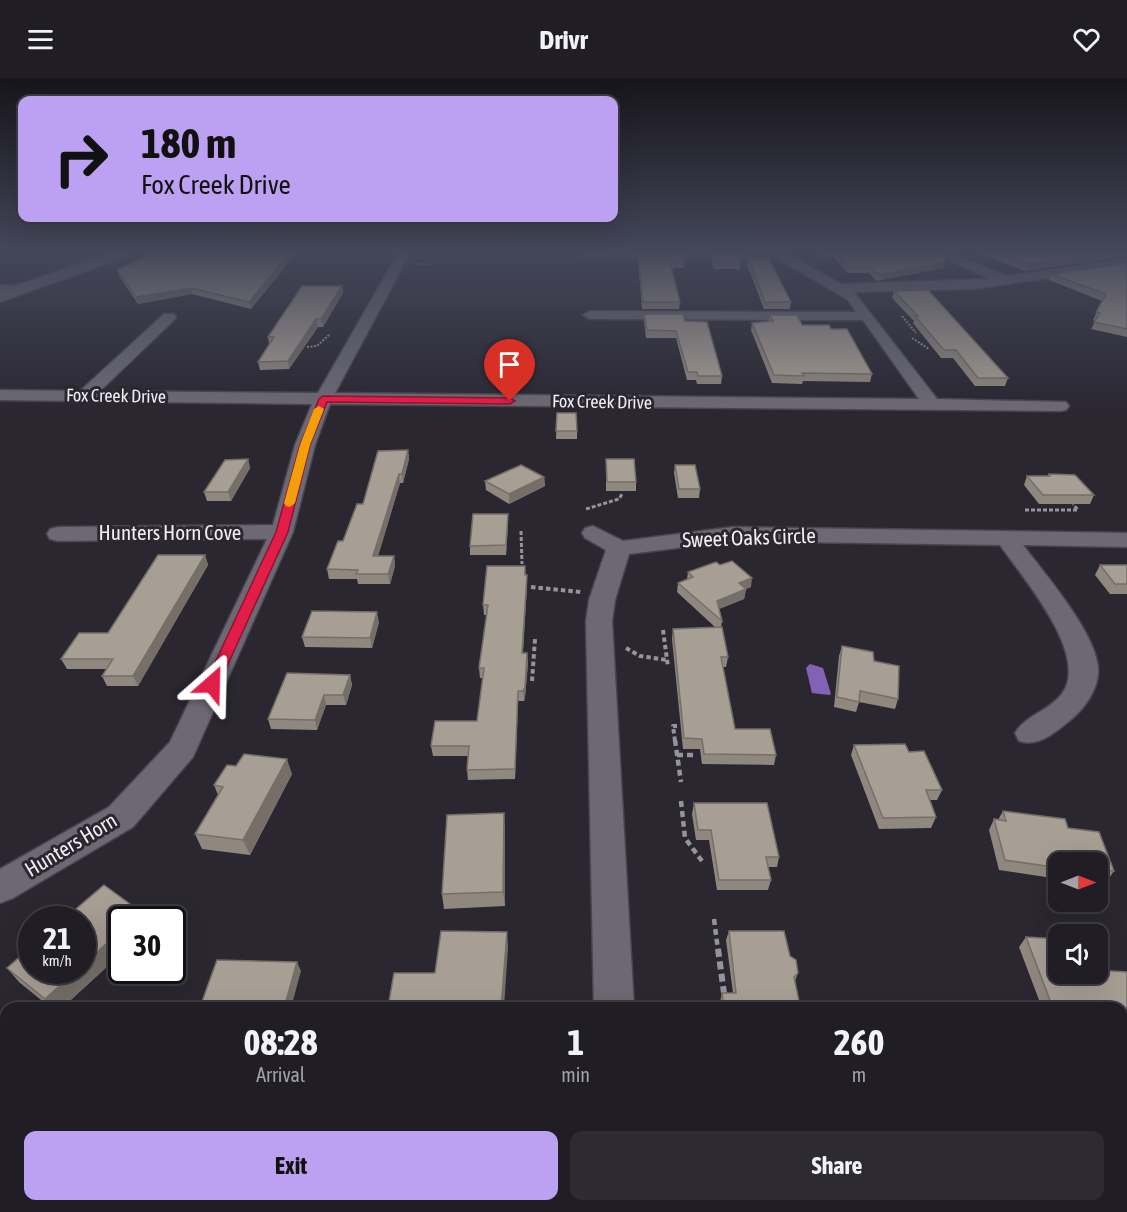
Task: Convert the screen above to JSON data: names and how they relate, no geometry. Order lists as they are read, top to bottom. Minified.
{"streets":{"street":["Fox Creek Drive","Hunters Horn Cove","Sweet Oaks Circle","Hunters Horn"]},"crossings":[["Fox Creek Drive","Hunters Horn"],["Hunters Horn Cove","Hunters Horn"]],"north":"right","page":{"header":"Drivr","turn":["180 m","Fox Creek Drive"],"speed":"21 km/h","limit":"30","eta":["08:28","Arrival","1","min","260","m"],"buttons":["Exit","Share"]}}
